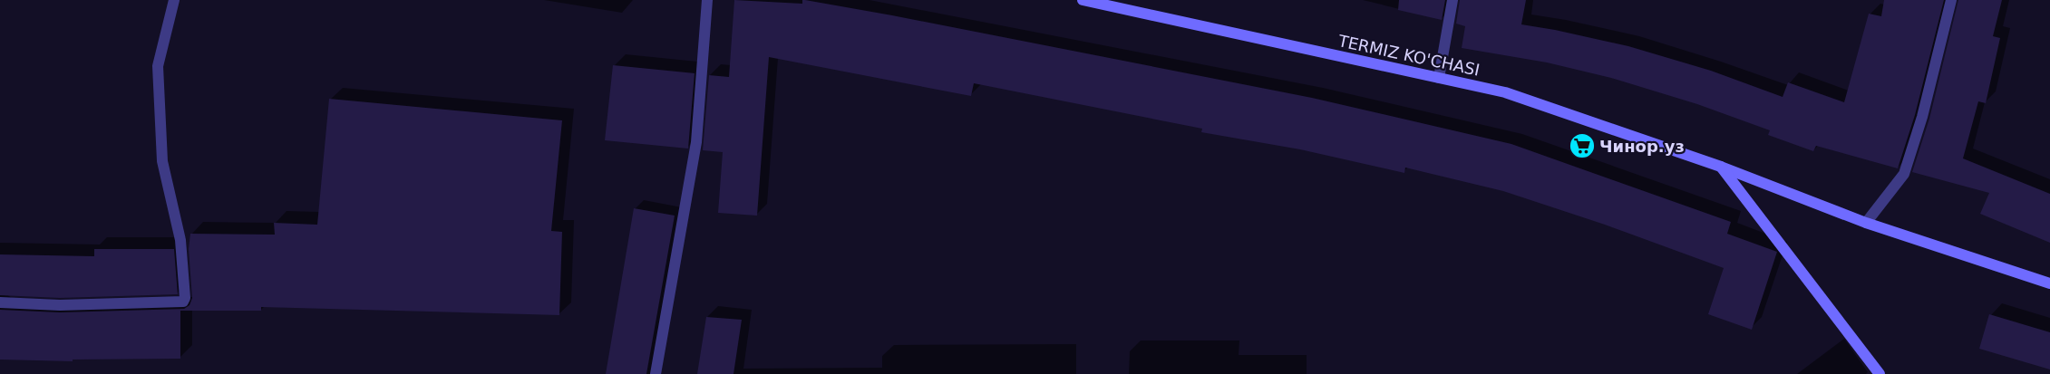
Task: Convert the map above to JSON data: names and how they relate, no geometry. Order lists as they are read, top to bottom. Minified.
{"streets":{"main road":["TERMIZ KO'CHASI"]},"places":{"supermarket":["Чинор.уз"]}}
